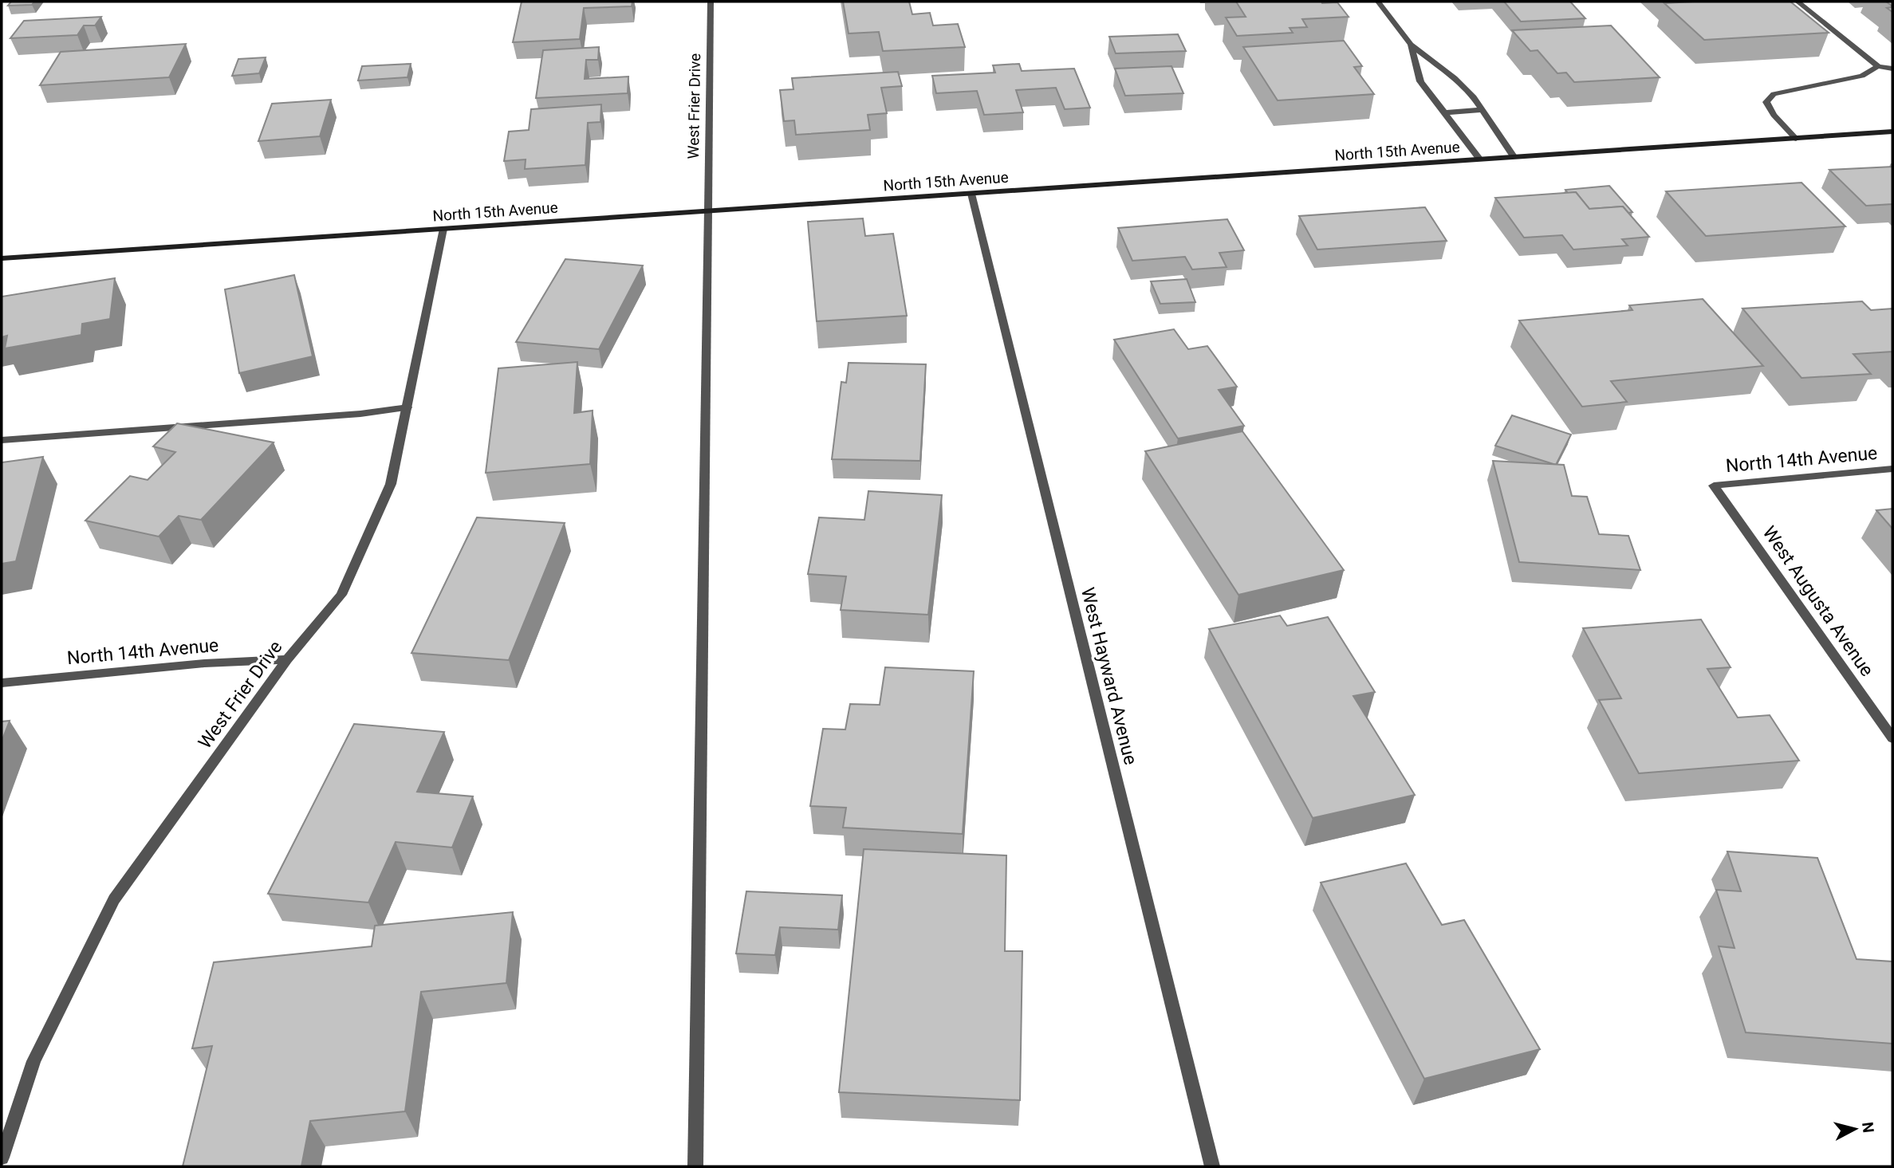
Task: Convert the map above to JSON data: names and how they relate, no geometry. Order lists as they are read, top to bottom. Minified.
{"streets":{"street":["West Frier Drive","North 15th Avenue","North 14th Avenue","West Augusta Avenue","West Hayward Avenue"]},"crossings":[["West Frier Drive","North 15th Avenue"],["West Frier Drive","North 14th Avenue"],["North 15th Avenue","West Hayward Avenue"],["North 14th Avenue","West Augusta Avenue"]],"north":"right"}
